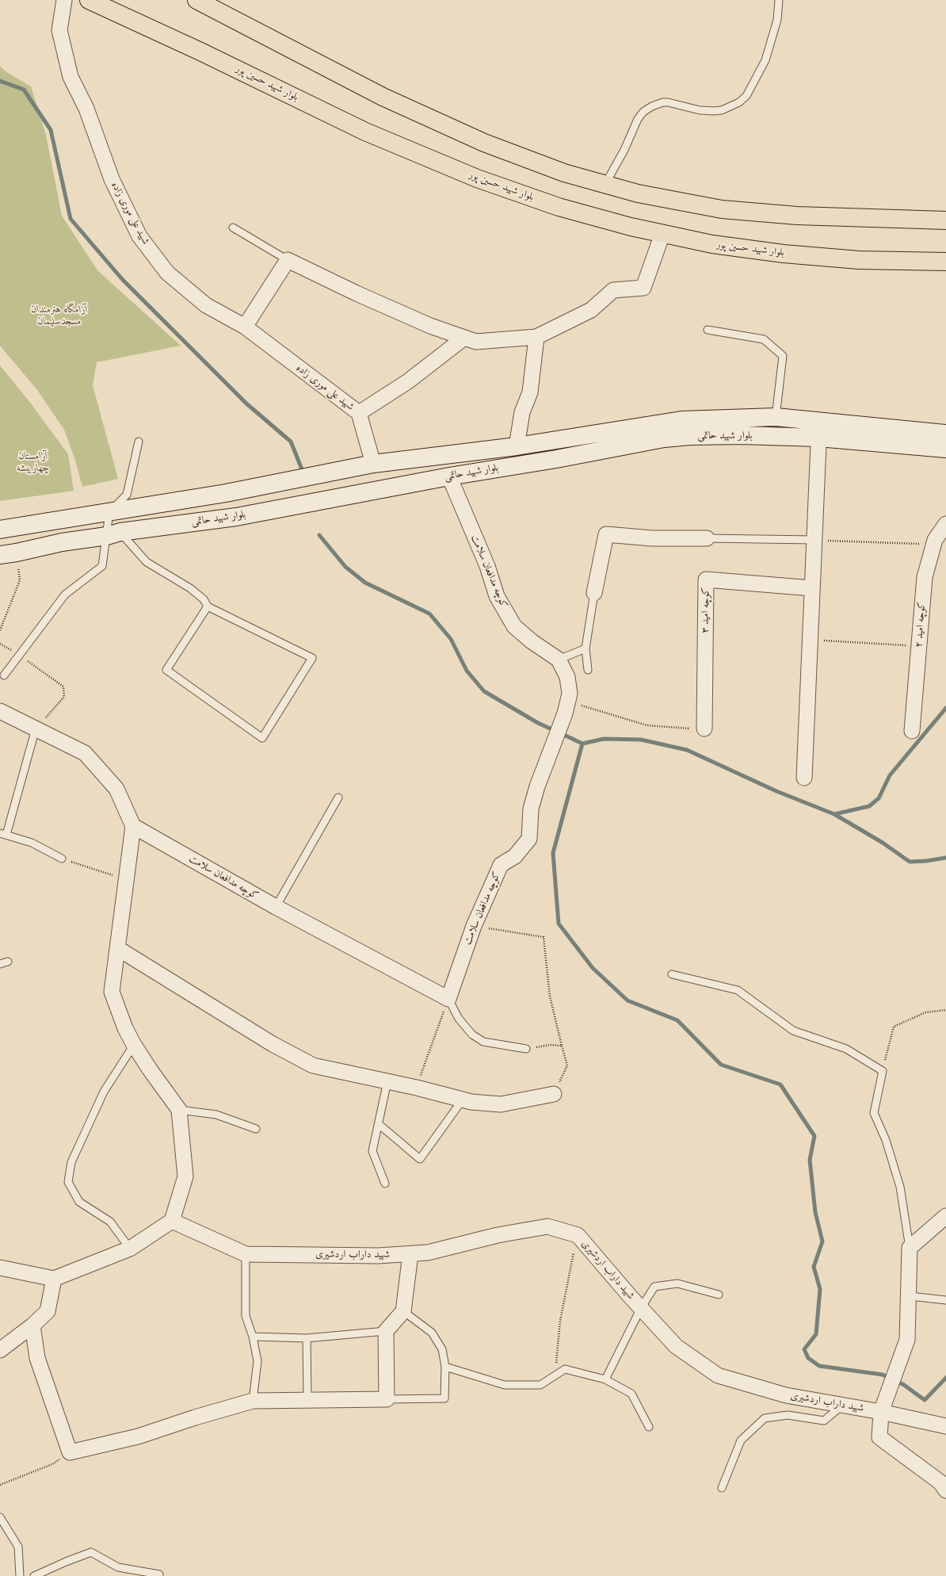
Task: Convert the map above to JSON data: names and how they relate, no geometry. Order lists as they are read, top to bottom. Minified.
{"streets":{"main road":["بلوار شهيد حسین پور","بلوار شهید حاتمی"],"street":["شهید علی موری زاده","کوچه مدافعان سلامت","کوچه امید ۳","کوچه امید ۲","شهید داراب اردشیری"]},"crossings":[["شهید علی موری زاده","بلوار شهید حاتمی"],["بلوار شهید حاتمی","کوچه مدافعان سلامت"]],"parks":["آرامگاه هنرمندان مسجدسلیمان","آرامستان چهاربیشه"]}
